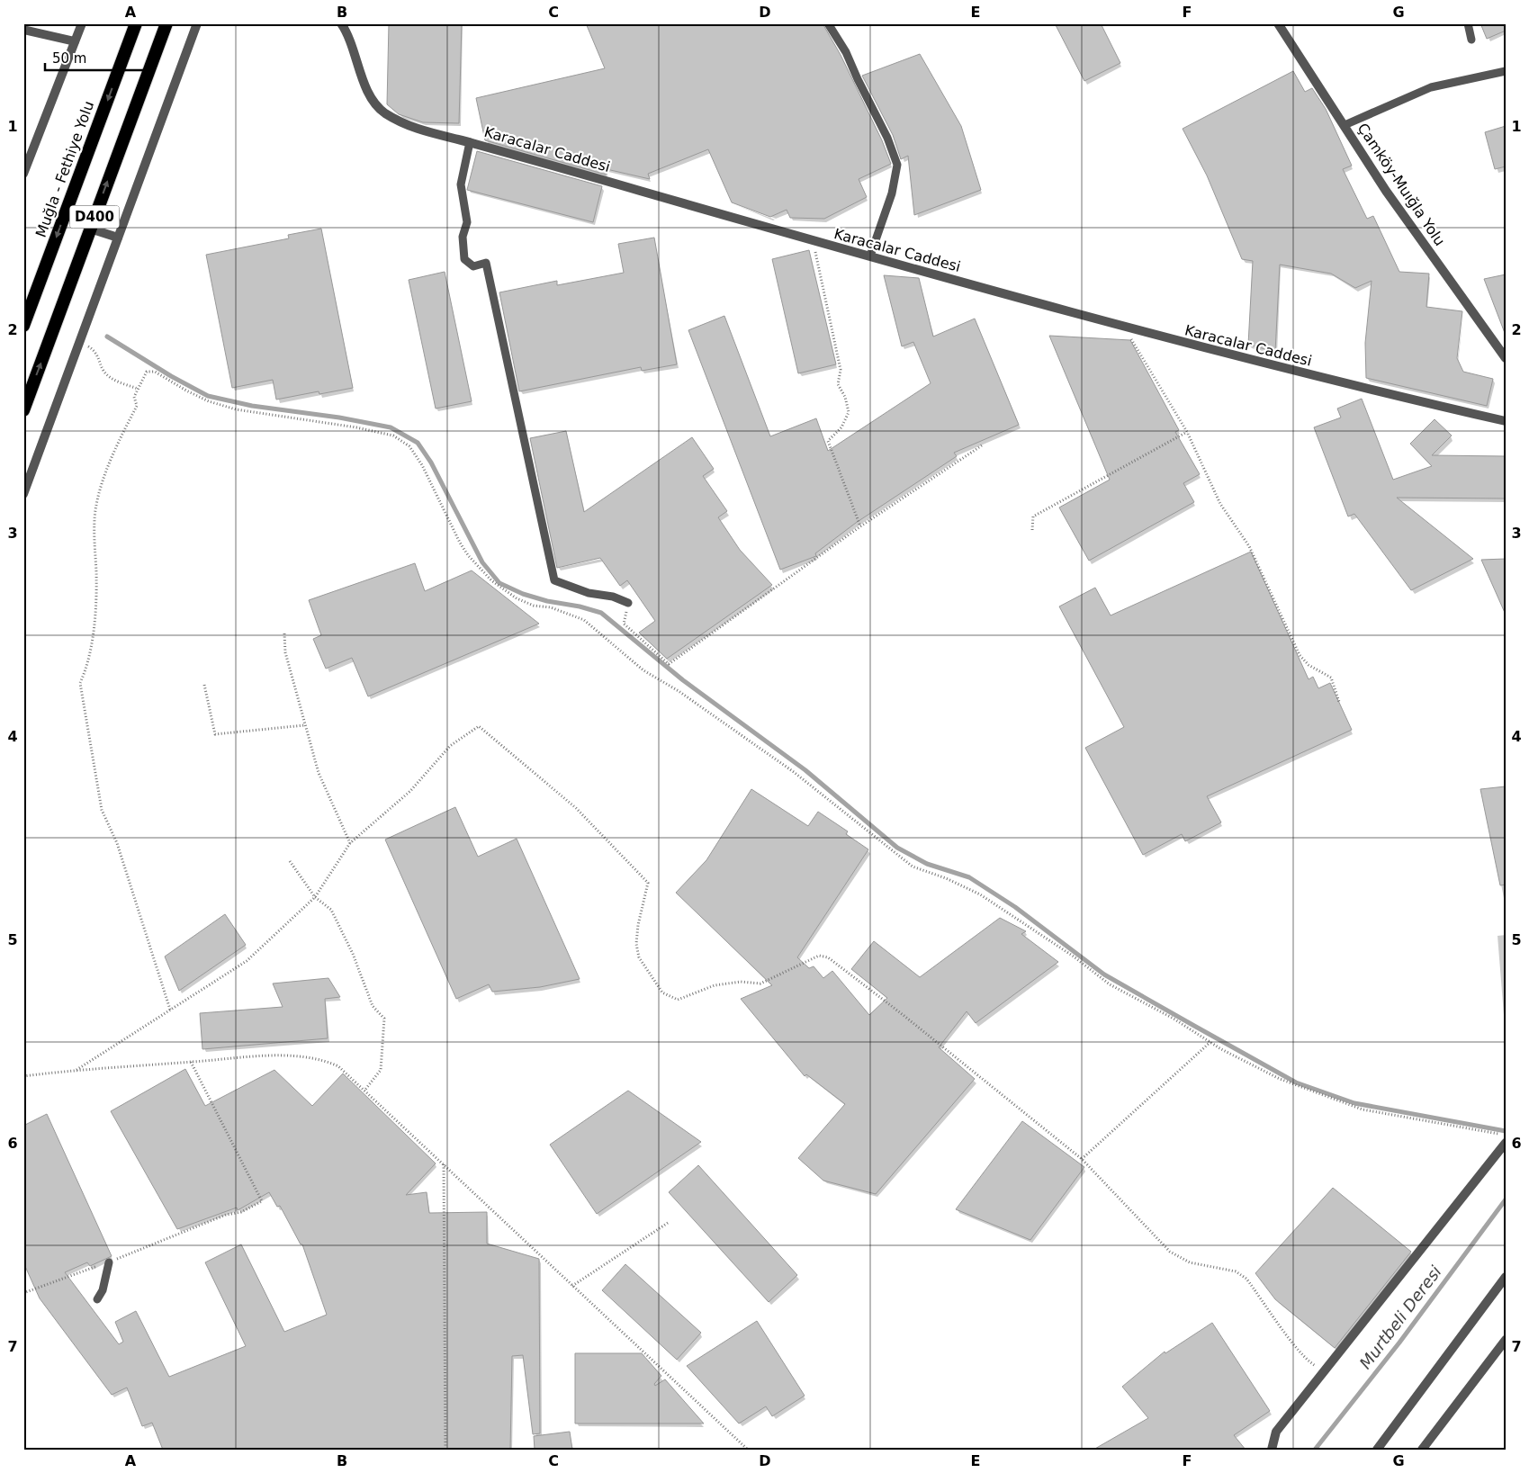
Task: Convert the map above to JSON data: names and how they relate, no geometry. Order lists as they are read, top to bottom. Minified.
{"streets":{"highway":["Muğla - Fethiye Yolu","D400"],"street":["Karacalar Caddesi","Çamköy-Muığla Yolu"]},"water":["Murtbeli Deresi"],"scale_bar":"50 m","grid":{"columns":["A","B","C","D","E","F","G"],"rows":["1","2","3","4","5","6","7"]}}
